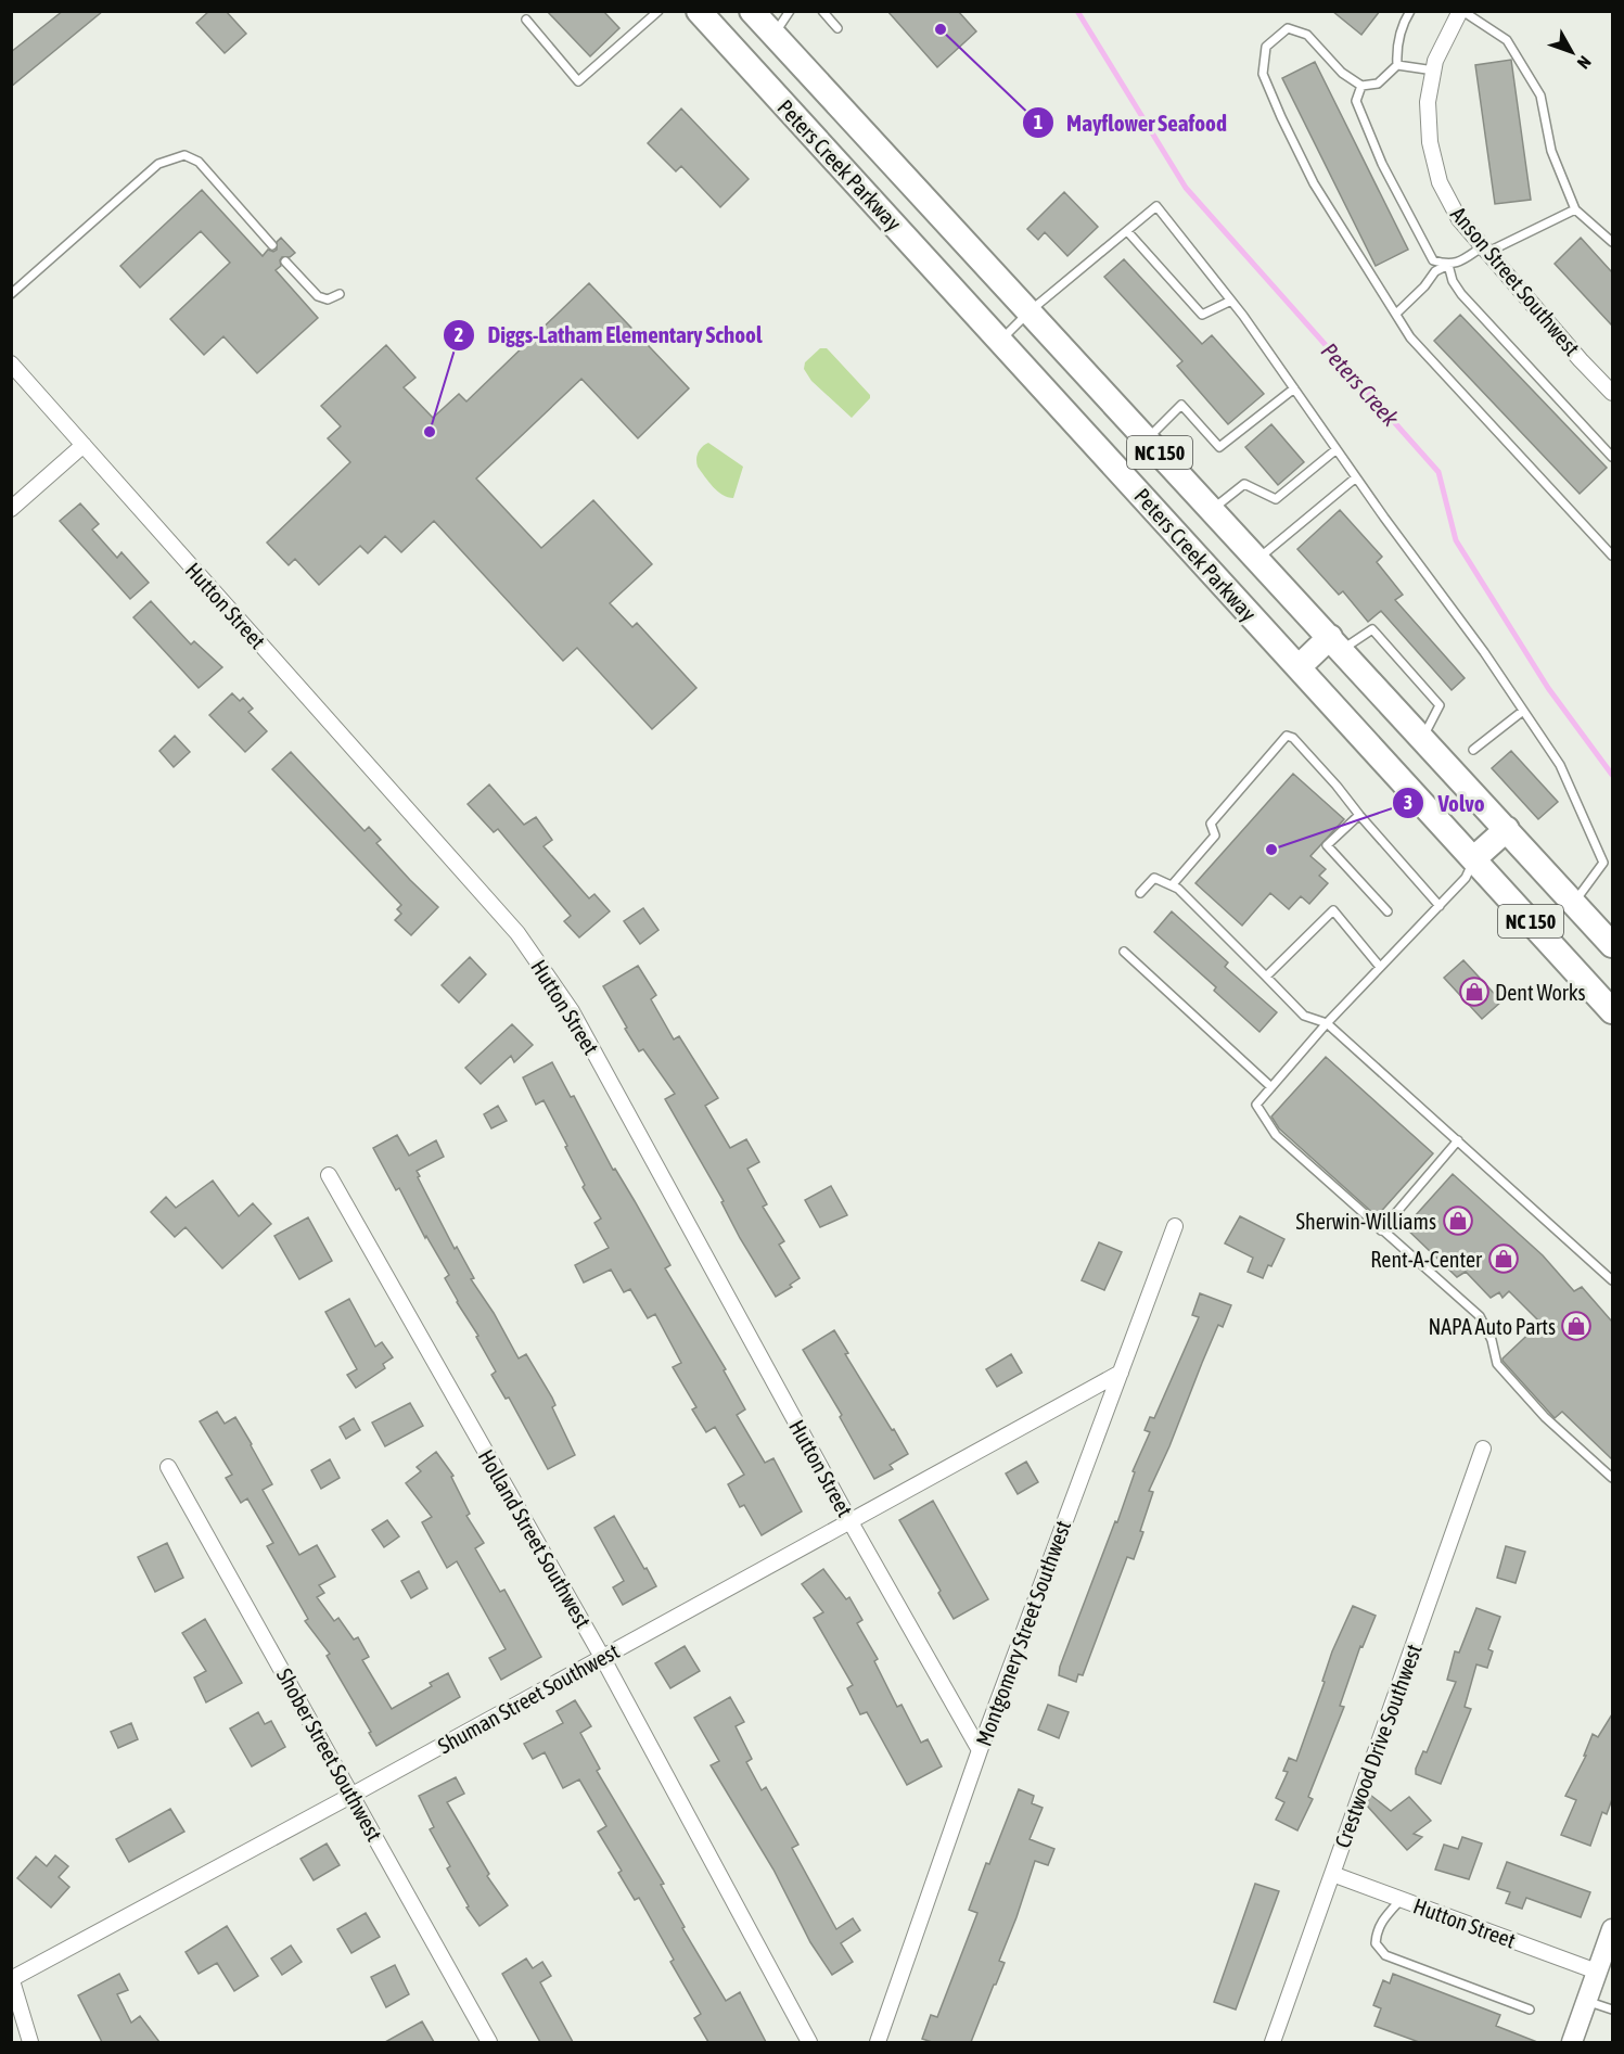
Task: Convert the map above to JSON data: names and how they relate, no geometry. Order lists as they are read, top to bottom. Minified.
{"streets":{"main road":["Peters Creek Parkway","NC 150"],"street":["Anson Street Southwest","Hutton Street","Holland Street Southwest","Montgomery Street Southwest","Shuman Street Southwest","Crestwood Drive Southwest","Shober Street Southwest"]},"crossings":[["Hutton Street","Montgomery Street Southwest"],["Hutton Street","Shuman Street Southwest"],["Hutton Street","Crestwood Drive Southwest"],["Holland Street Southwest","Shuman Street Southwest"],["Montgomery Street Southwest","Shuman Street Southwest"],["Shuman Street Southwest","Shober Street Southwest"]],"water":["Peters Creek"],"places":{"other":["Mayflower Seafood","Diggs-Latham Elementary School","Volvo"],"shop":["Dent Works","Sherwin-Williams","Rent-A-Center","NAPA Auto Parts"]},"north":"bottom right"}
